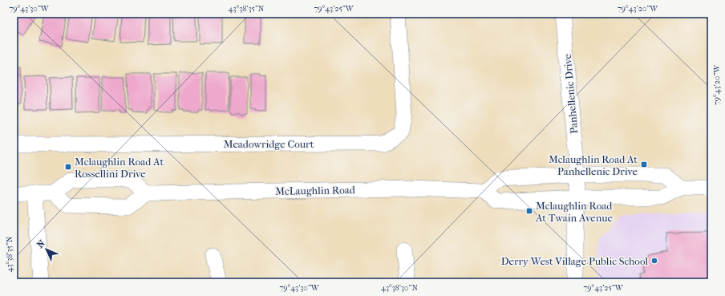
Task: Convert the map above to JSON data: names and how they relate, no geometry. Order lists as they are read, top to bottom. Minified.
{"streets":{"street":["Panhellenic Drive","Meadowridge Court","McLaughlin Road"]},"places":{"transit":["Mclaughlin Road At Panhellenic Drive","Mclaughlin Road At Rossellini Drive","Mclaughlin Road At Twain Avenue"],"other":["Derry West Village Public School"]},"north":"top left","coordinates":["79°43'30\"W","43°38'35\"N","79°43'25\"W","79°43'20\"W","43°38'30\"N"]}
